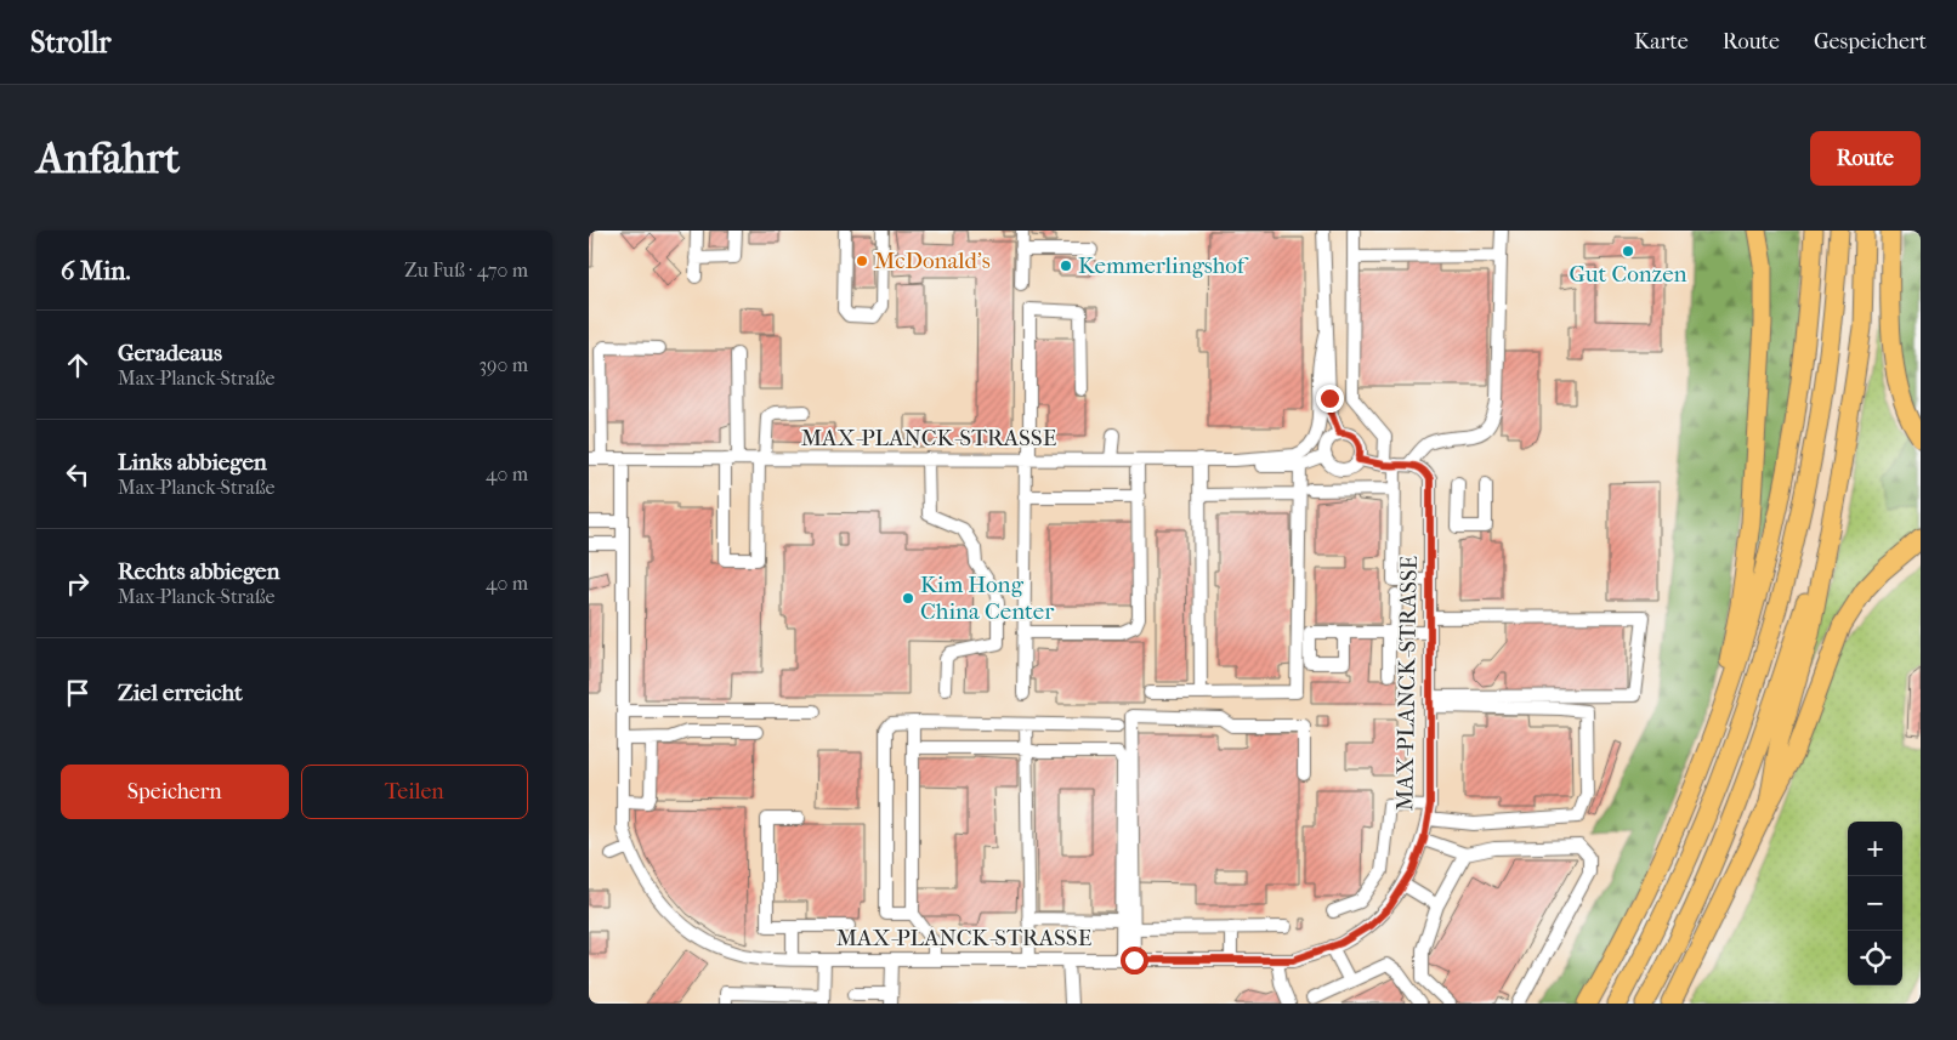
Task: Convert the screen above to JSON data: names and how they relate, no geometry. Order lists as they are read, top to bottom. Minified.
{"streets":{"street":["MAX-PLANCK-STRASSE"]},"places":["Gut Conzen","McDonald's","Kemmerlingshof","Kim Hong China Center"],"page":{"header":"Strollr","nav":["Karte","Route","Gespeichert"],"buttons":["Route",["Speichern","Teilen"]],"title":"Anfahrt","heading":["6 Min.","Zu Fuß · 470 m"],"list":[["Geradeaus","Max-Planck-Straße","390 m"],["Links abbiegen","Max-Planck-Straße","40 m"],["Rechts abbiegen","Max-Planck-Straße","40 m"],"Ziel erreicht"],"map_buttons":["+","−"]}}
